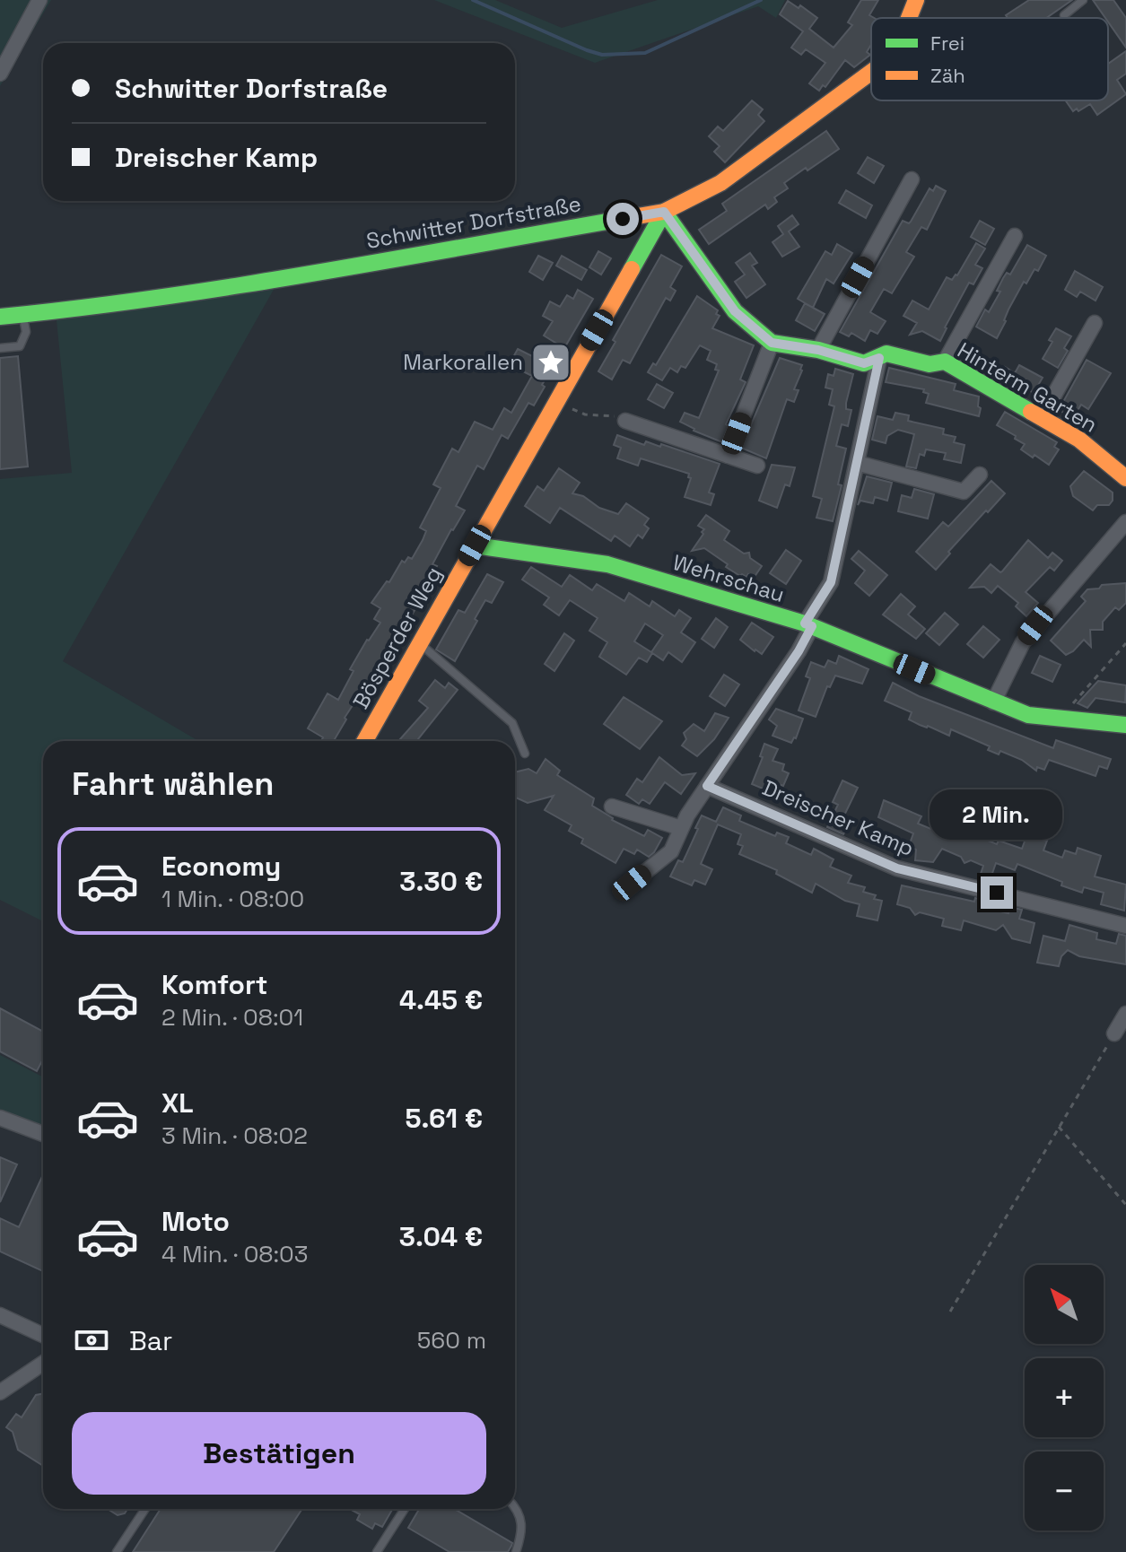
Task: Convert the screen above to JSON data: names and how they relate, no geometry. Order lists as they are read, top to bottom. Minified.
{"streets":{"street":["Schwitter Dorfstraße","Hinterm Garten","Wehrschau","Bösperder Weg","Dreischer Kamp"]},"crossings":[["Schwitter Dorfstraße","Bösperder Weg"],["Wehrschau","Bösperder Weg"]],"places":{"place":["Markorallen"]},"legend":["Frei","Zäh"],"north":"top left","page":{"banner":["Schwitter Dorfstraße","Dreischer Kamp"],"heading":"Fahrt wählen","bubble":"2 Min.","list":[{"name":"Economy","note":"1 Min. · 08:00","value":"3.30 €"},{"name":"Komfort","note":"2 Min. · 08:01","value":"4.45 €"},{"name":"XL","note":"3 Min. · 08:02","value":"5.61 €"},{"name":"Moto","note":"4 Min. · 08:03","value":"3.04 €"}],"map_buttons":["+","−"],"pay":["Bar","560 m"],"buttons":"Bestätigen"}}
